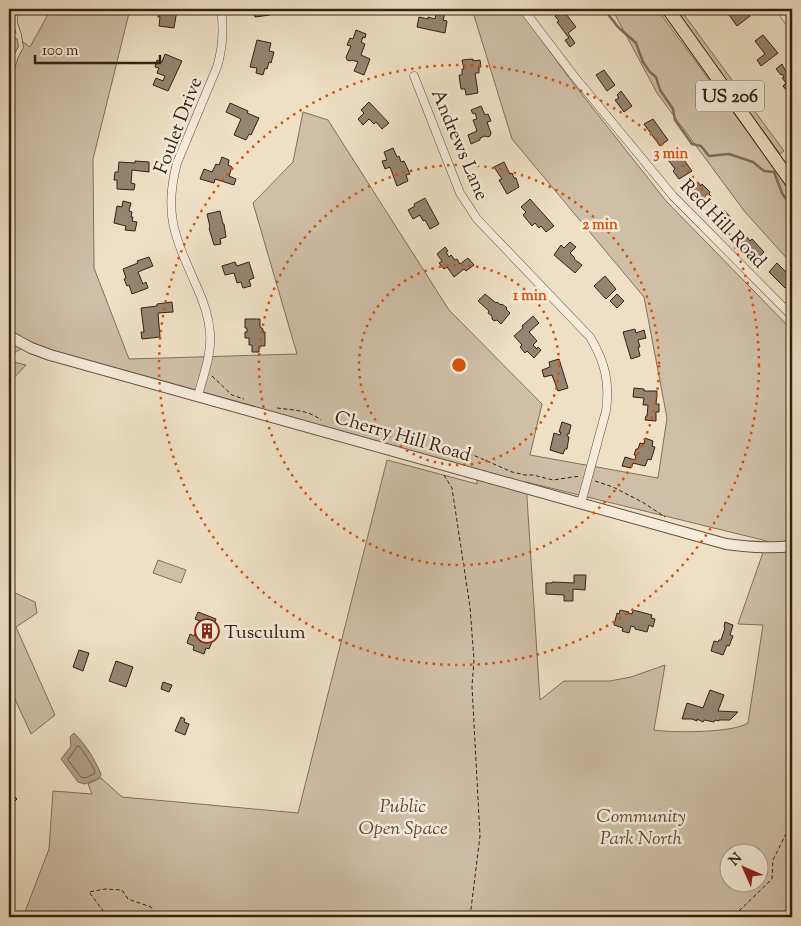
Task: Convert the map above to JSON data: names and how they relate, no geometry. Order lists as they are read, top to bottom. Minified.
{"streets":{"highway":["US 206"],"street":["Foulet Drive","Andrews Lane","Red Hill Road","Cherry Hill Road"]},"crossings":[["Foulet Drive","Cherry Hill Road"],["Andrews Lane","Cherry Hill Road"]],"parks":["Public Open Space","Community Park North"],"places":{"building":["Tusculum"]},"scale_bar":"100 m","north":"top left","rings":["3 min","2 min","1 min"]}
